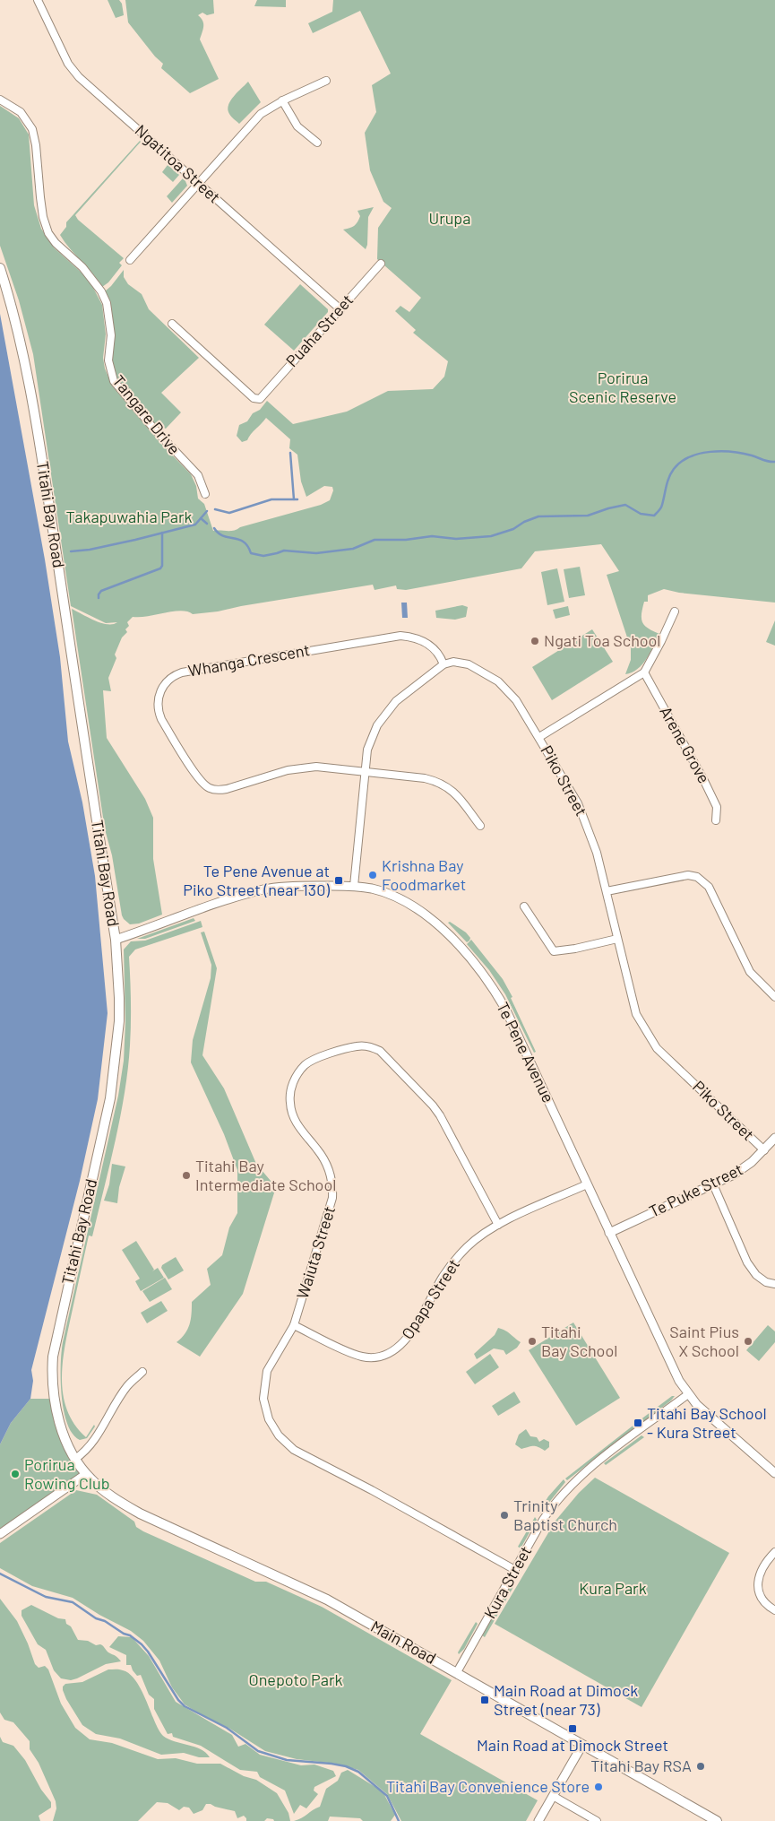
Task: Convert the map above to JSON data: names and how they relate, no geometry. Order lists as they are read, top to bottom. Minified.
{"streets":{"main road":["Titahi Bay Road","Main Road"],"street":["Ngatitoa Street","Puaha Street","Tangare Drive","Whanga Crescent","Arene Grove","Piko Street","Te Pene Avenue","Te Puke Street","Waiuta Street","Opapa Street","Kura Street"]},"crossings":[["Ngatitoa Street","Puaha Street"],["Titahi Bay Road","Te Pene Avenue"],["Titahi Bay Road","Main Road"],["Whanga Crescent","Piko Street"],["Piko Street","Te Puke Street"],["Te Pene Avenue","Te Puke Street"],["Te Pene Avenue","Opapa Street"],["Te Pene Avenue","Kura Street"],["Waiuta Street","Opapa Street"],["Waiuta Street","Kura Street"],["Kura Street","Main Road"]],"parks":["Urupa","Porirua Scenic Reserve","Takapuwahia Park","Kura Park","Onepoto Park"],"places":{"other":["Ngati Toa School","Krishna Bay Foodmarket","Titahi Bay Intermediate School","Titahi Bay School","Saint Pius X School","Porirua Rowing Club","Trinity Baptist Church","Titahi Bay RSA","Titahi Bay Convenience Store"],"transit":["Te Pene Avenue at Piko Street (near 130)","Titahi Bay School - Kura Street","Main Road at Dimock Street (near 73)","Main Road at Dimock Street"]}}
